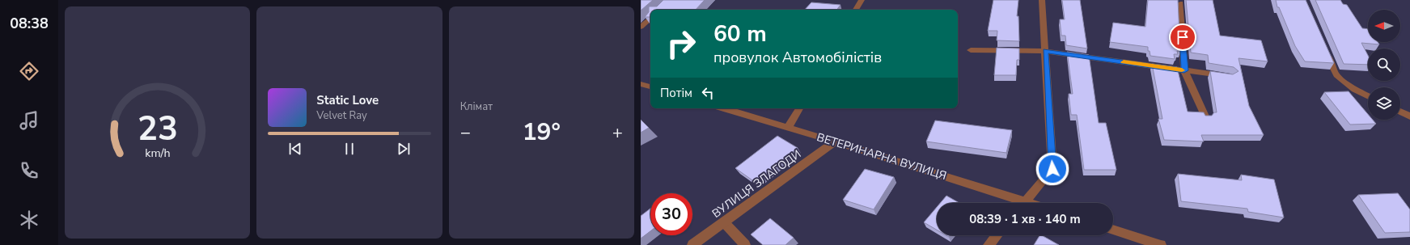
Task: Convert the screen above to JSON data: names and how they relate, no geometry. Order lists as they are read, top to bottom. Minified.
{"streets":{"street":["ВЕТЕРИНАРНА ВУЛИЦЯ","ВУЛИЦЯ ЗЛАГОДИ"]},"crossings":[["ВЕТЕРИНАРНА ВУЛИЦЯ","ВУЛИЦЯ ЗЛАГОДИ"]],"north":"left","page":{"tabs":"08:38","tile":"Клімат","turn":["60 m","провулок Автомобілістів"],"then":"Потім","song":["Static Love","Velvet Ray"],"heat":["−","19°","+"],"limit":"30","trip":"08:39 · 1 хв · 140 m","gauge":["23","km/h"]}}
